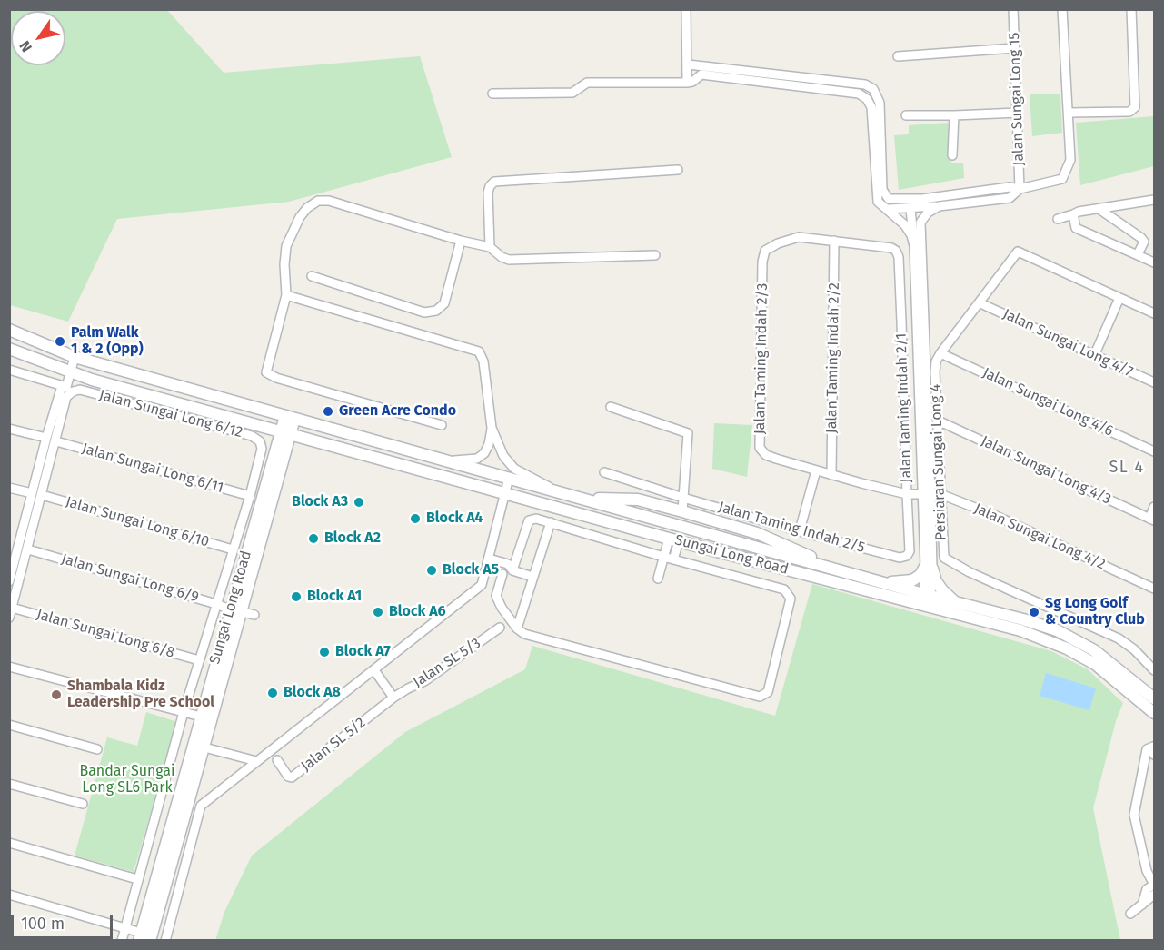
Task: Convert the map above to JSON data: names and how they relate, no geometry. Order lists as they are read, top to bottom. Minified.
{"streets":{"street":["Jalan Sungai Long 15","Jalan Sungai Long 4/7","Jalan Taming Indah 2/2","Jalan Taming Indah 2/3","Jalan Sungai Long 4/6","Jalan Taming Indah 2/1","Jalan Sungai Long 6/12","Persiaran Sungai Long 4","Jalan Sungai Long 6/11","Jalan Sungai Long 4/3","Jalan Sungai Long 6/10","Jalan Taming Indah 2/5","Jalan Sungai Long 4/2","Sungai Long Road","Jalan Sungai Long 6/9","Jalan Sungai Long 6/8","Jalan SL 5/3","Jalan SL 5/2"]},"crossings":[["Jalan Sungai Long 4/7","Persiaran Sungai Long 4"],["Jalan Taming Indah 2/2","Jalan Taming Indah 2/3"],["Jalan Taming Indah 2/2","Jalan Taming Indah 2/1"],["Jalan Taming Indah 2/2","Jalan Sungai Long 4/2"],["Jalan Taming Indah 2/3","Jalan Taming Indah 2/1"],["Jalan Taming Indah 2/3","Jalan Sungai Long 4/2"],["Jalan Sungai Long 4/6","Persiaran Sungai Long 4"],["Jalan Taming Indah 2/1","Jalan Taming Indah 2/5"],["Jalan Taming Indah 2/1","Jalan Sungai Long 4/2"],["Jalan Sungai Long 6/12","Jalan Sungai Long 6/11"],["Persiaran Sungai Long 4","Jalan Sungai Long 4/3"],["Persiaran Sungai Long 4","Jalan Sungai Long 4/2"],["Sungai Long Road","Jalan Sungai Long 6/9"],["Jalan SL 5/3","Jalan SL 5/2"]],"districts":["SL 4"],"parks":["Bandar Sungai Long SL6 Park"],"places":["Palm Walk 1 & 2 (Opp)","Green Acre Condo","Block A3","Block A4","Block A2","Block A5","Block A1","Block A6","Sg Long Golf & Country Club","Block A7","Block A8","Shambala Kidz Leadership Pre School"],"scale_bar":"100 m","north":"bottom left"}
